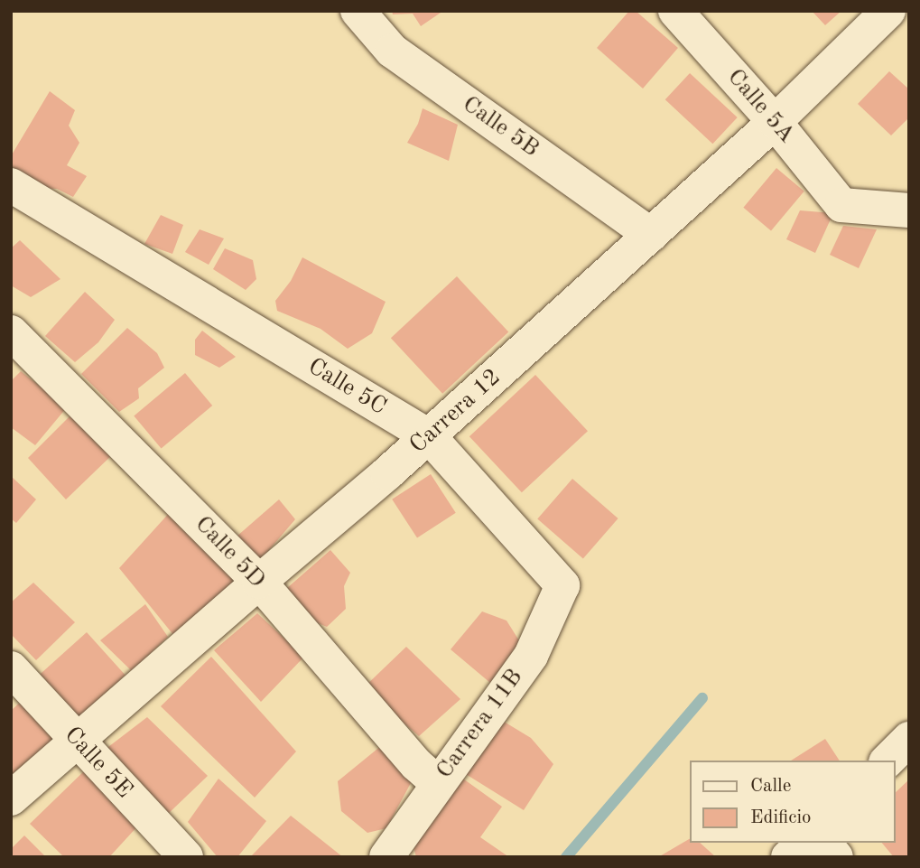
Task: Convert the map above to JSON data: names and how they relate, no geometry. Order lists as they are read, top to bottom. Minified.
{"streets":{"street":["Calle 5A","Calle 5B","Calle 5C","Carrera 12","Calle 5D","Carrera 11B","Calle 5E"]},"crossings":[["Calle 5A","Carrera 12"],["Calle 5B","Carrera 12"],["Calle 5C","Carrera 12"],["Calle 5C","Carrera 11B"],["Carrera 12","Calle 5D"],["Carrera 12","Calle 5E"],["Calle 5D","Carrera 11B"]],"legend":["Calle","Edificio"]}
